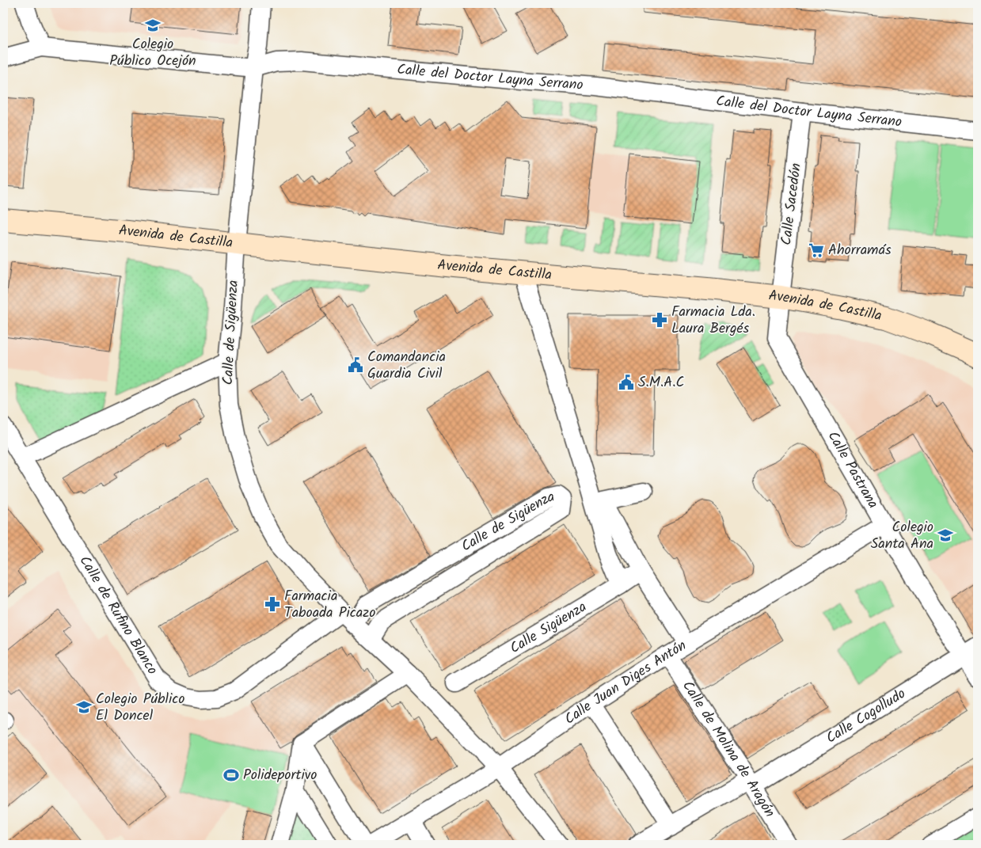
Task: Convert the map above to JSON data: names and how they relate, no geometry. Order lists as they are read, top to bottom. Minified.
{"streets":{"street":["Calle del Doctor Layna Serrano","Calle Sacedón","Avenida de Castilla","Calle de Sigüenza","Calle Pastrana","Calle de Rufino Blanco","Calle Sigüenza","Calle Juan Diges Antón","Calle Cogolludo","Calle de Molina de Aragón"]},"crossings":[["Calle del Doctor Layna Serrano","Calle Sacedón"],["Calle del Doctor Layna Serrano","Calle de Sigüenza"],["Calle Sacedón","Avenida de Castilla"],["Calle Sacedón","Calle Pastrana"],["Avenida de Castilla","Calle de Sigüenza"],["Avenida de Castilla","Calle Pastrana"],["Calle de Sigüenza","Calle de Rufino Blanco"],["Calle de Sigüenza","Calle Juan Diges Antón"],["Calle Pastrana","Calle Juan Diges Antón"],["Calle Pastrana","Calle Cogolludo"],["Calle Juan Diges Antón","Calle de Molina de Aragón"],["Calle Cogolludo","Calle de Molina de Aragón"]],"places":{"school or university":["Colegio Público Ocejón","Colegio Santa Ana","Colegio Público El Doncel"],"supermarket":["Ahorramás"],"pharmacy":["Farmacia Lda. Laura Bergés","Farmacia Taboada Picazo"],"public building":["Comandancia Guardia Civil","S.M.A.C"],"sports":["Polideportivo"]}}
